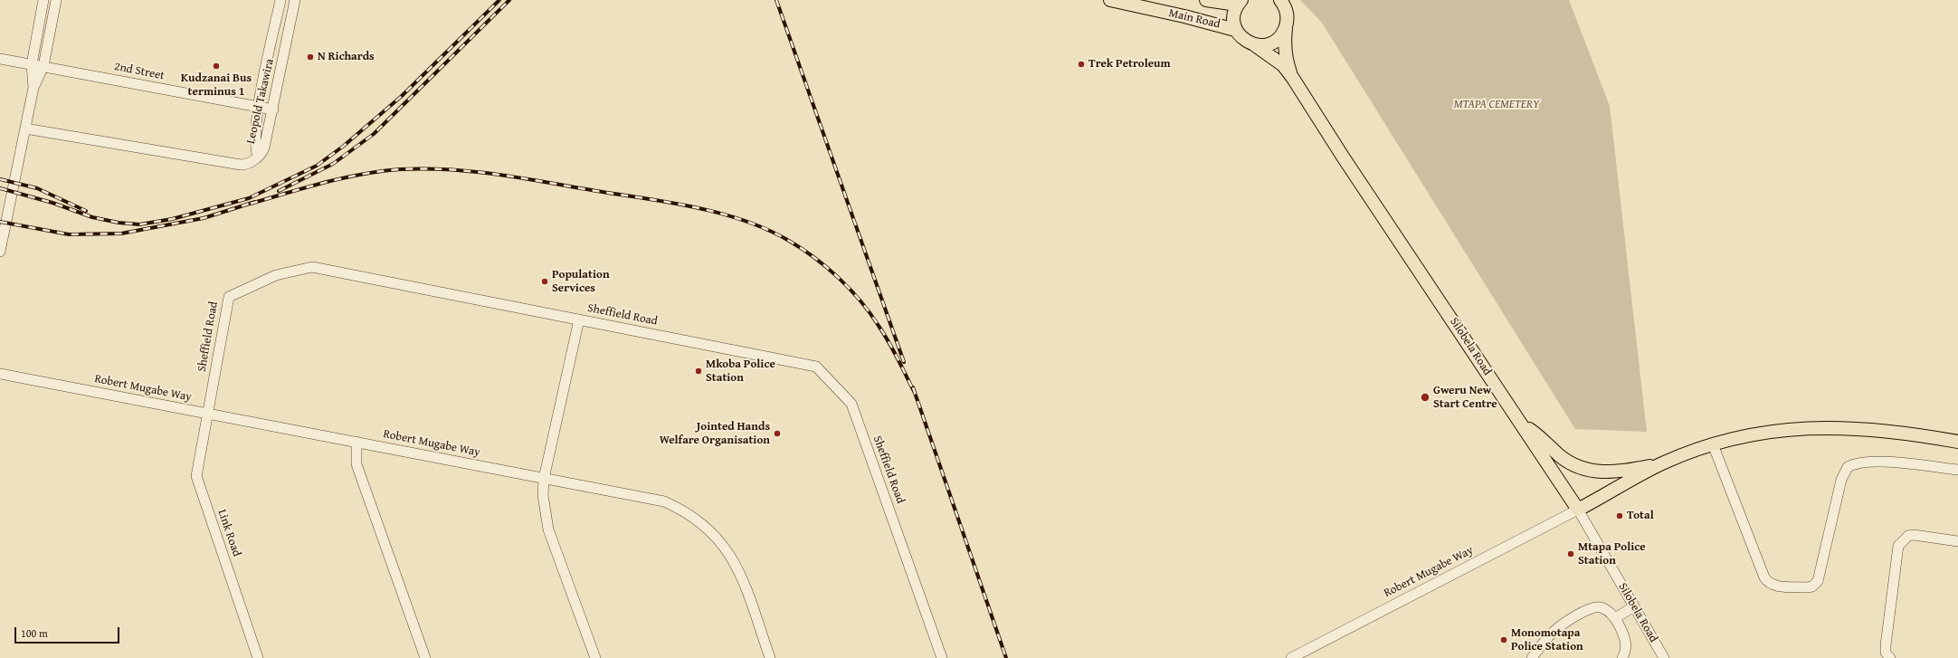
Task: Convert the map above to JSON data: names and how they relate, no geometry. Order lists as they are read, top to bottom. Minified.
{"streets":{"main road":["Main Road","Silobela Road"],"street":["2nd Street","Leopold Takawira","Sheffield Road","Robert Mugabe Way","Link Road"]},"crossings":[["Main Road","Silobela Road"],["2nd Street","Leopold Takawira"],["Sheffield Road","Robert Mugabe Way"],["Sheffield Road","Link Road"],["Silobela Road","Robert Mugabe Way"],["Robert Mugabe Way","Link Road"]],"parks":["MTAPA CEMETERY"],"places":["N Richards","Trek Petroleum","Kudzanai Bus terminus 1","Population Services","Mkoba Police Station","Gweru New Start Centre","Jointed Hands Welfare Organisation","Total","Mtapa Police Station","Monomotapa Police Station"],"scale_bar":"100 m"}
